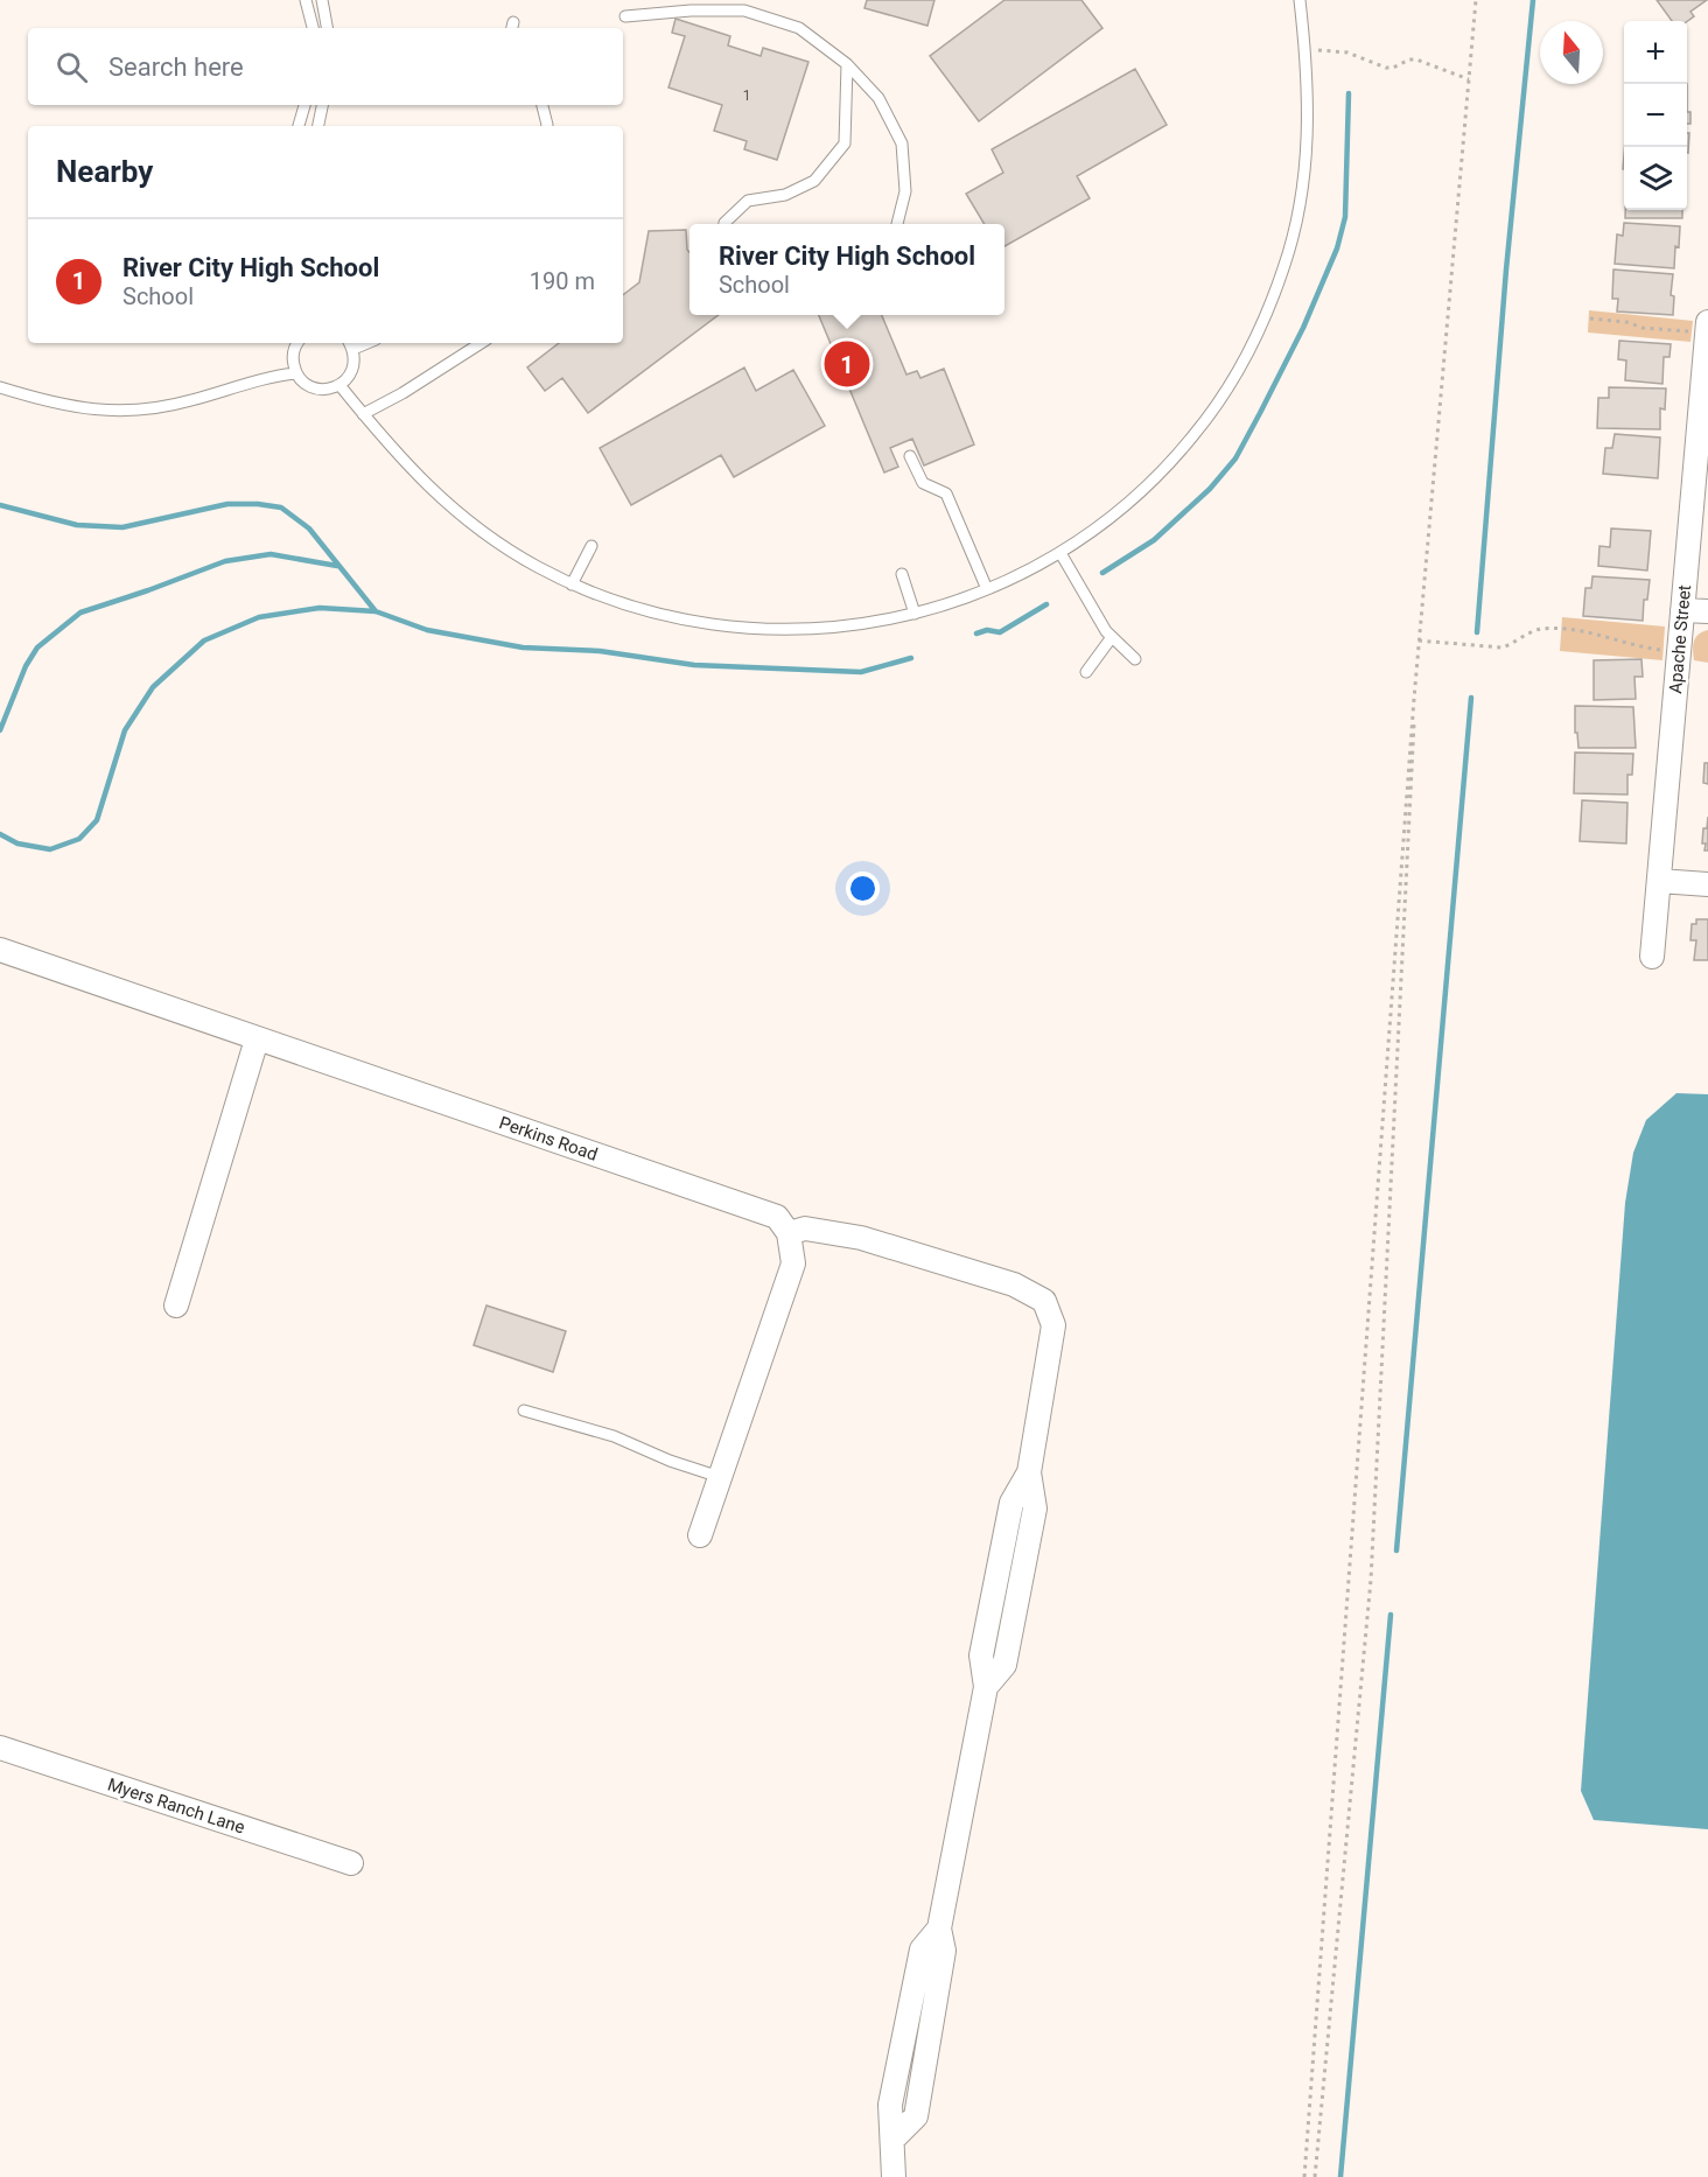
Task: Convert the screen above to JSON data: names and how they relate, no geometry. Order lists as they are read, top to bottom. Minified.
{"streets":{"street":["Apache Street","Perkins Road","Myers Ranch Lane"]},"house_numbers":["1"],"north":"top","page":{"map_buttons":["+","−"],"search":"Search here","heading":"Nearby","list":[{"mark":"1","name":"River City High School","note":"School","value":"190 m"}],"popup":["River City High School","School"],"pins":"1"}}
